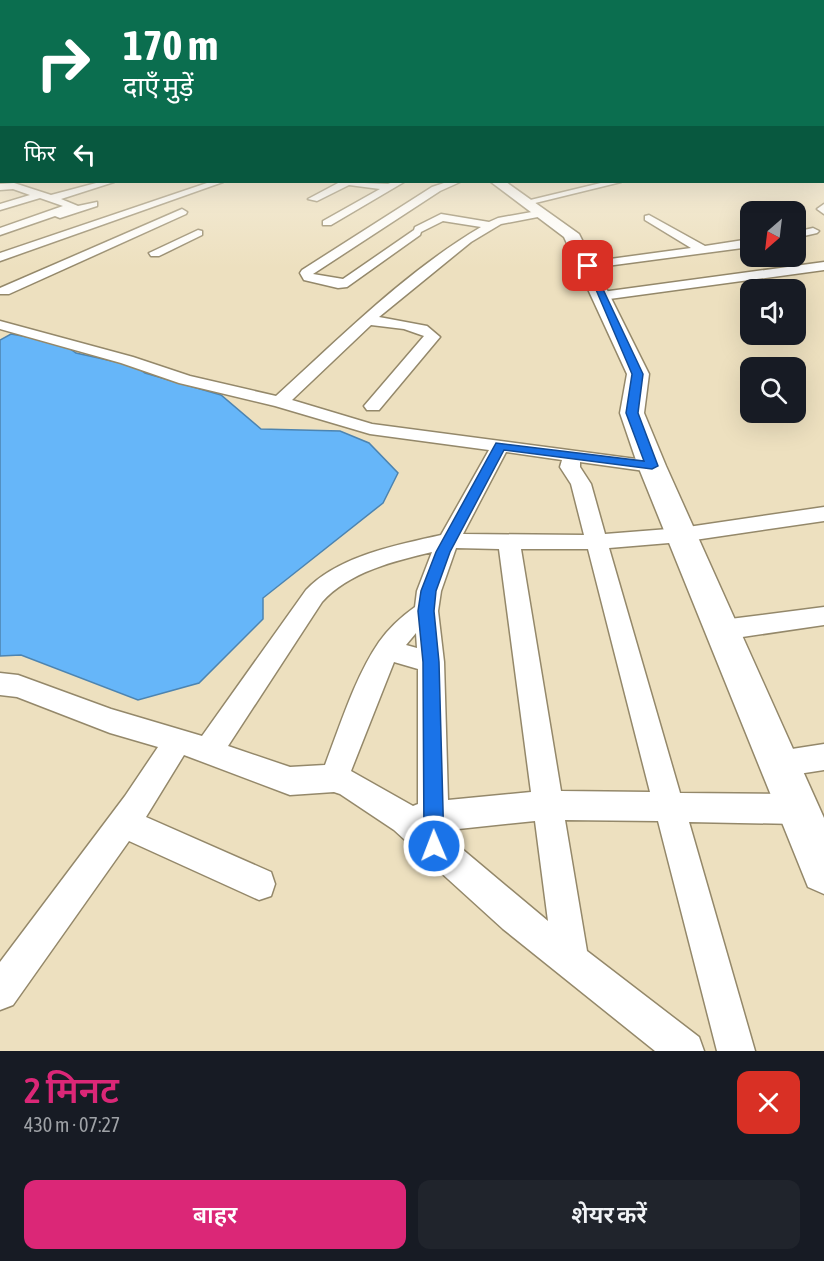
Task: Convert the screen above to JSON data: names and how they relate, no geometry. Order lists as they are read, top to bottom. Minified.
{"north":"bottom left","page":{"turn":["170 m","दाएँ मुड़ें"],"then":"फिर","heading":["2 मिनट","430 m · 07:27"],"buttons":["बाहर","शेयर करें"]}}
